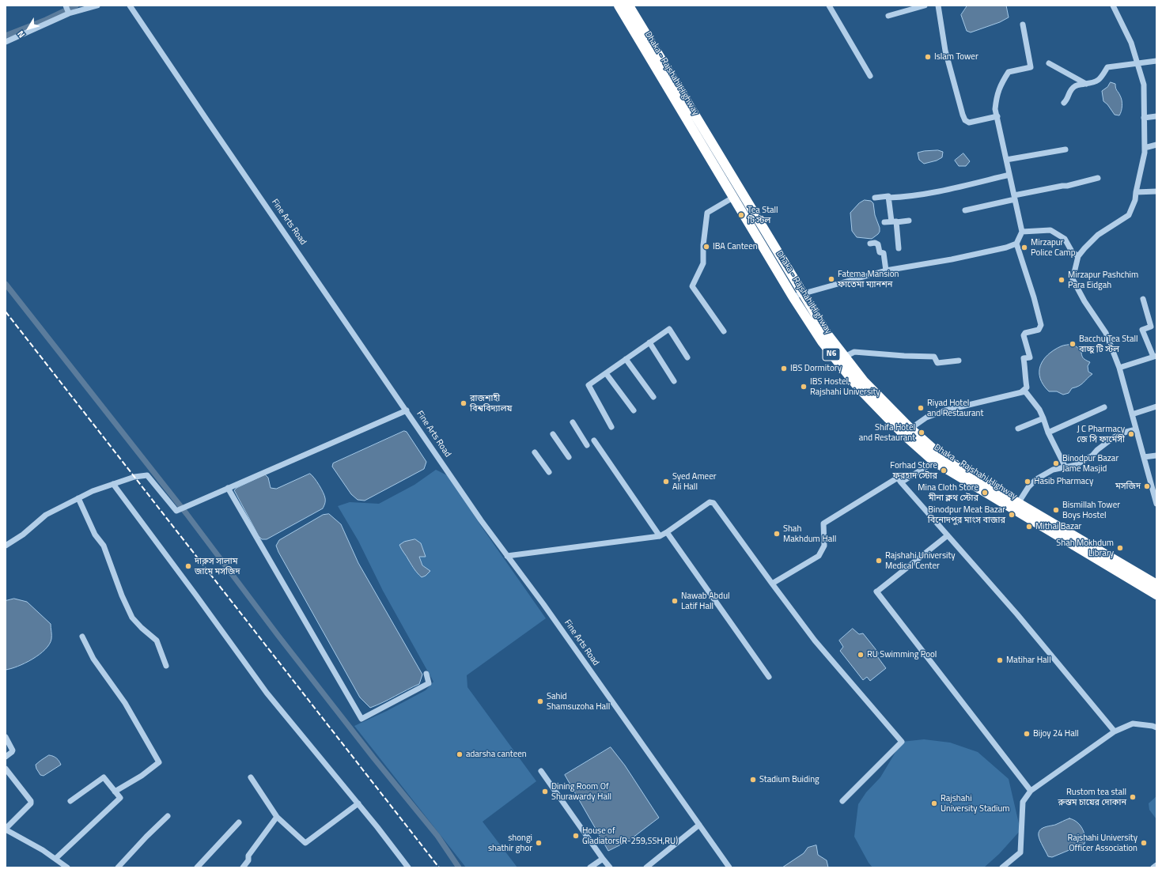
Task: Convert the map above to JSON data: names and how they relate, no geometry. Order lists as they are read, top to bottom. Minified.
{"streets":{"highway":["Dhaka - Rajshahi Highway","N6"],"street":["Fine Arts Road"]},"places":["Islam Tower","Tea Stall টি স্টল","IBA Canteen","Mirzapur Police Camp","Fatema Mansion ফাতেমা ম্যানশন","Mirzapur Pashchim Para Eidgah","Bacchu Tea Stall বাচ্চু টি স্টল","IBS Dormitory","IBS Hostel, Rajshahi University","রাজশাহী বিশ্ববিদ্যালয়","Riyad Hotel and Restaurant","Shifa Hotel and Restaurant","J C Pharmacy জে সি ফার্মেসী","Binodpur Bazar Jame Masjid","Forhad Store ফরহাদ স্টোর","Syed Ameer Ali Hall","Hasib Pharmacy","মসজিদ","Mina Cloth Store মীনা ক্লথ স্টোর","Bismillah Tower Boys Hostel","Binodpur Meat Bazar বিনোদপুর মাংস বাজার","Mithai Bazar","Shah Makhdum Hall","Shah Mokhdum Library","Rajshahi University Medical Center","দারুস সালাম জামে মসজিদ","Nawab Abdul Latif Hall","RU Swimming Pool","Matihar Hall","Sahid Shamsuzoha Hall","Bijoy 24 Hall","adarsha canteen","Stadium Buiding","Dining Room Of Shurawardy Hall","Rustom tea stall রুস্তম চায়ের দোকান","Rajshahi University Stadium","House of Gladiators(R-259,SSH,RU)","shongi shathir ghor","Rajshahi University Officer Association"],"north":"bottom left"}
